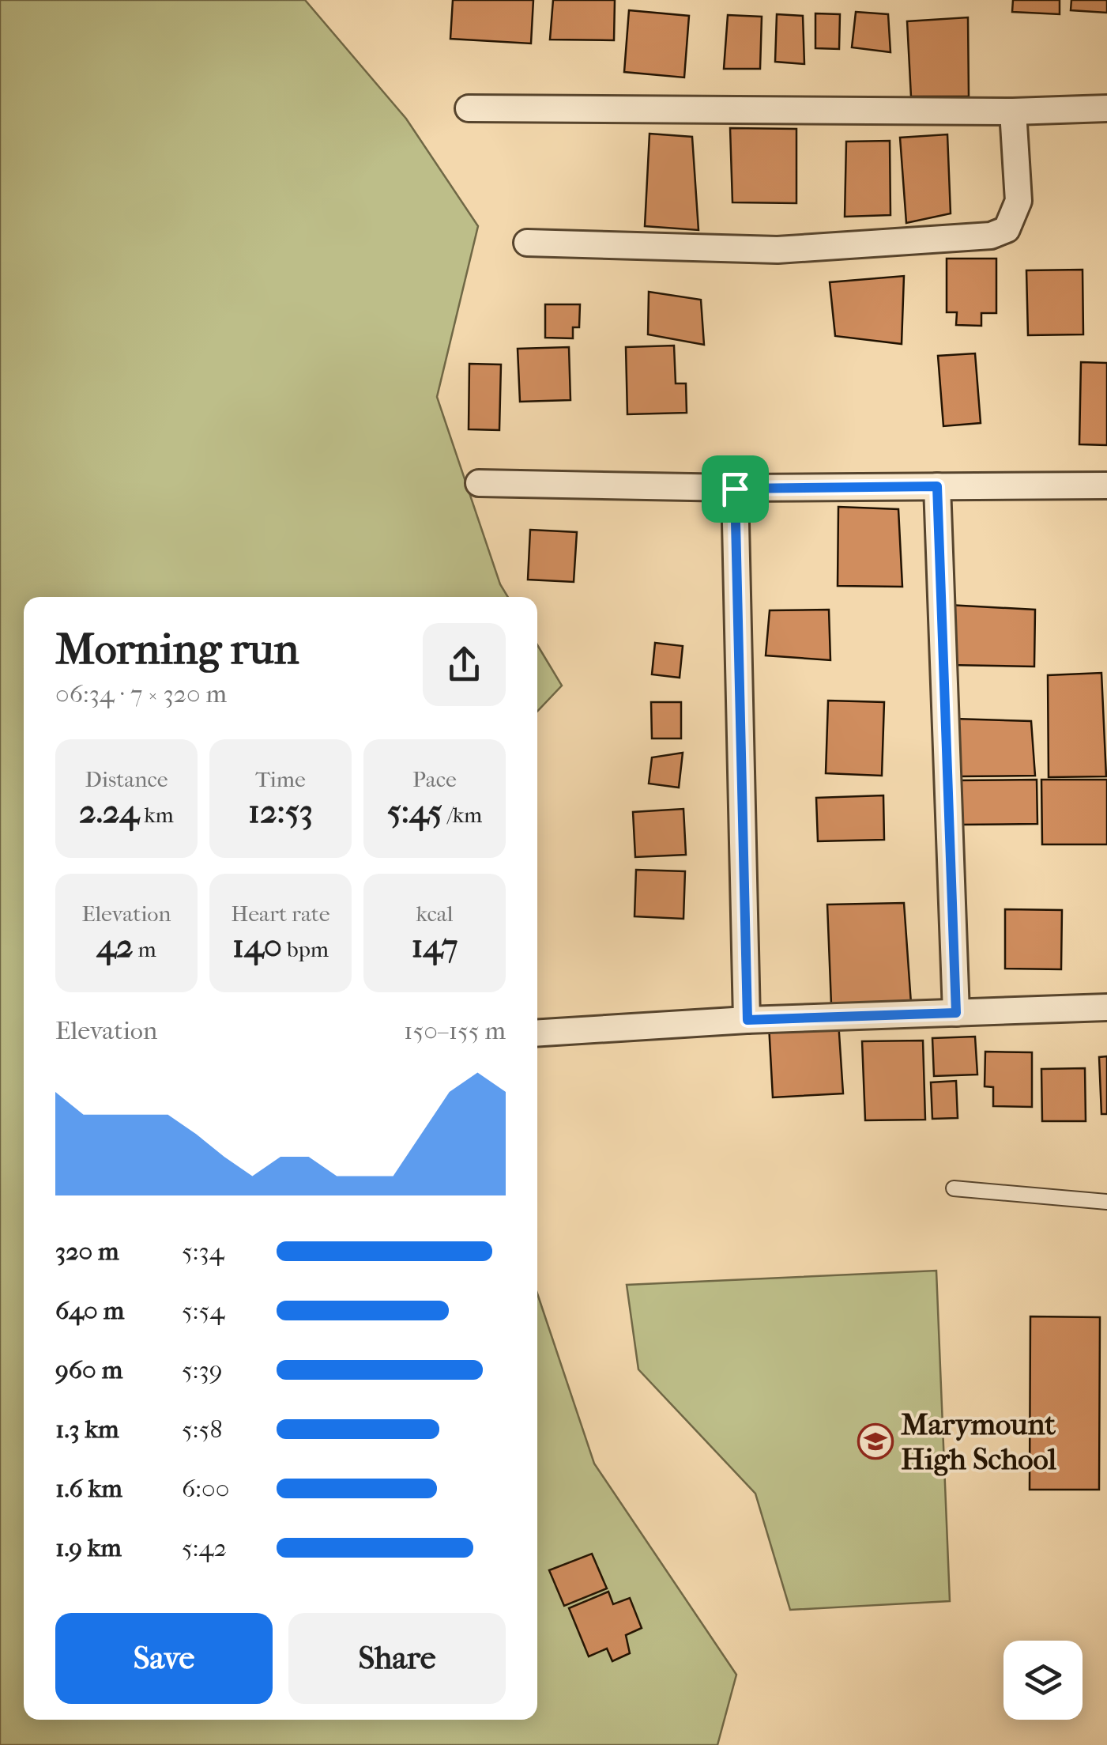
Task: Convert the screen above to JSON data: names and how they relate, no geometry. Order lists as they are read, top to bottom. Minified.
{"places":{"school or university":["Marymount High School"]},"page":{"heading":["Morning run","06:34 · 7 × 320 m"],"stats":[["Distance","2.24 km"],["Time","12:53"],["Pace","5:45 /km"],["Elevation","42 m"],["Heart rate","140 bpm"],["kcal","147"]],"chart":["Elevation","150–155 m"],"list":[{"name":"320 m","note":"5:34"},{"name":"640 m","note":"5:54"},{"name":"960 m","note":"5:39"},{"name":"1.3 km","note":"5:58"},{"name":"1.6 km","note":"6:00"},{"name":"1.9 km","note":"5:42"}],"buttons":["Save","Share"]}}
